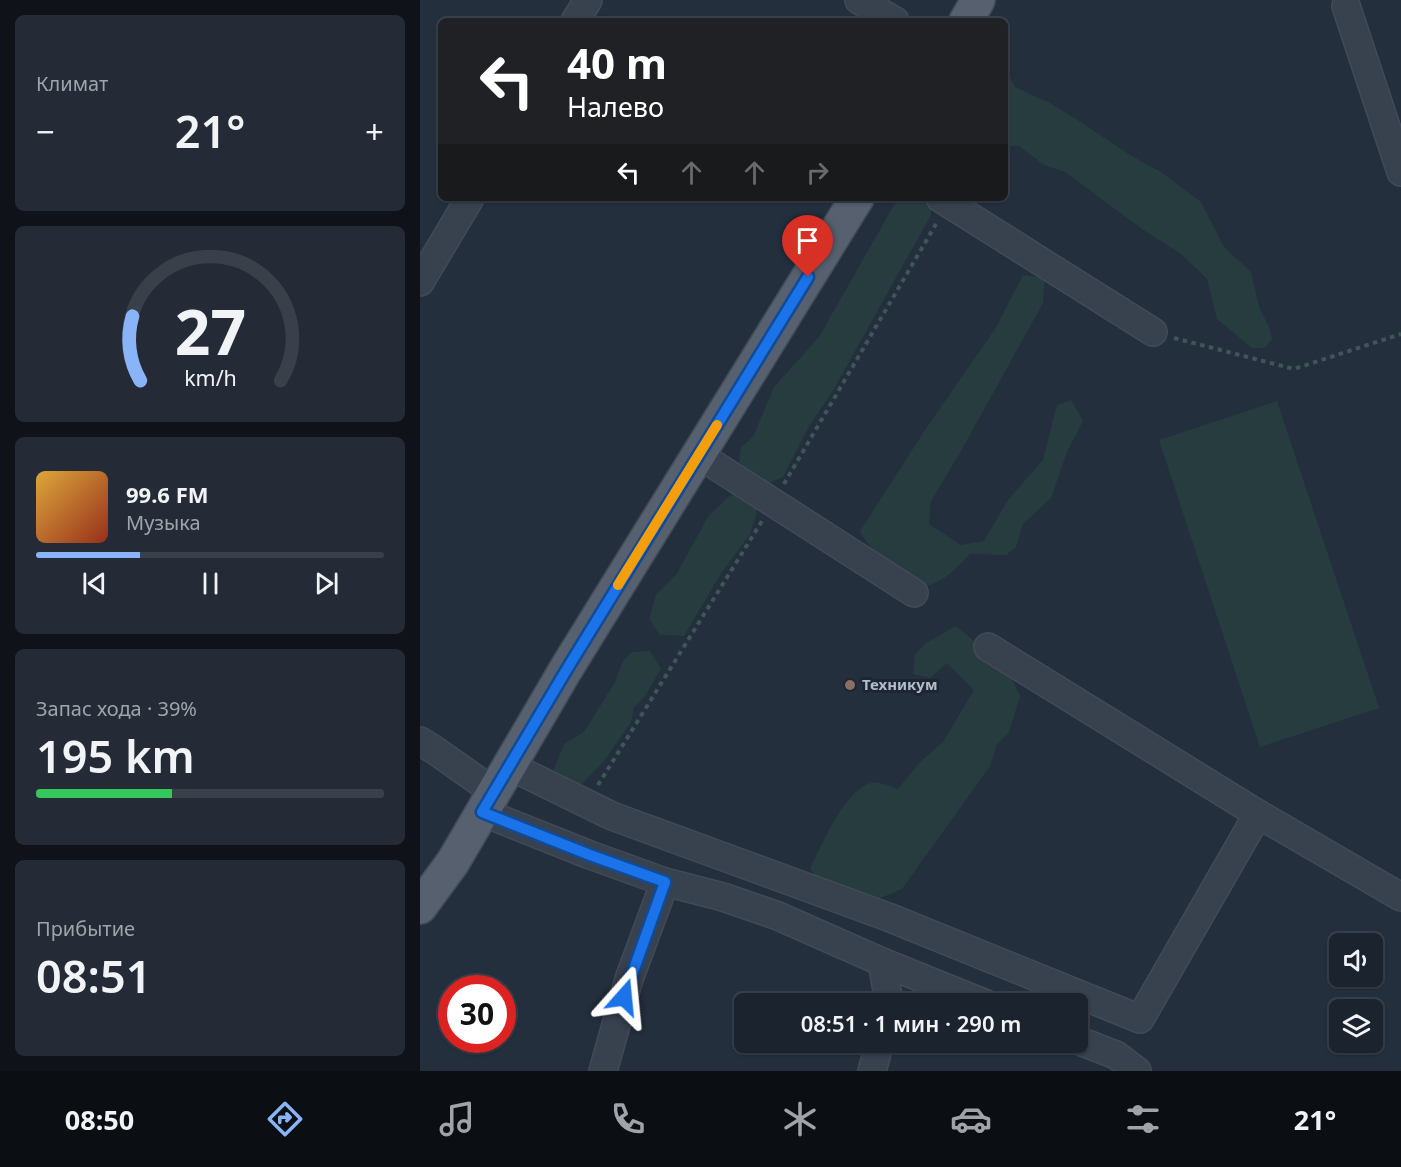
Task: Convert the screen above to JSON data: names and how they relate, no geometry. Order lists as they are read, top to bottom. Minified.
{"places":["Техникум"],"page":{"tile":["Климат",["Запас хода · 39%","195 km"],["Прибытие","08:51"]],"turn":["40 m","Налево"],"heat":["−","21°","+"],"song":["99.6 FM","Музыка"],"limit":"30","trip":"08:51 · 1 мин · 290 m","tabs":["08:50","21°"],"gauge":["27","km/h"]}}
